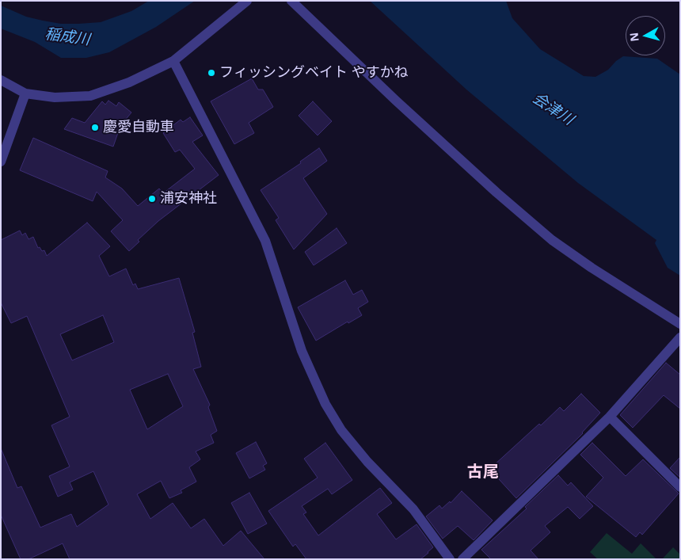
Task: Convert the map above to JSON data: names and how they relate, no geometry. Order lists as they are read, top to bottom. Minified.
{"districts":["古尾"],"water":["稲成川","会津川"],"places":["フィッシングベイト やすかね","慶愛自動車","浦安神社"],"north":"left"}
